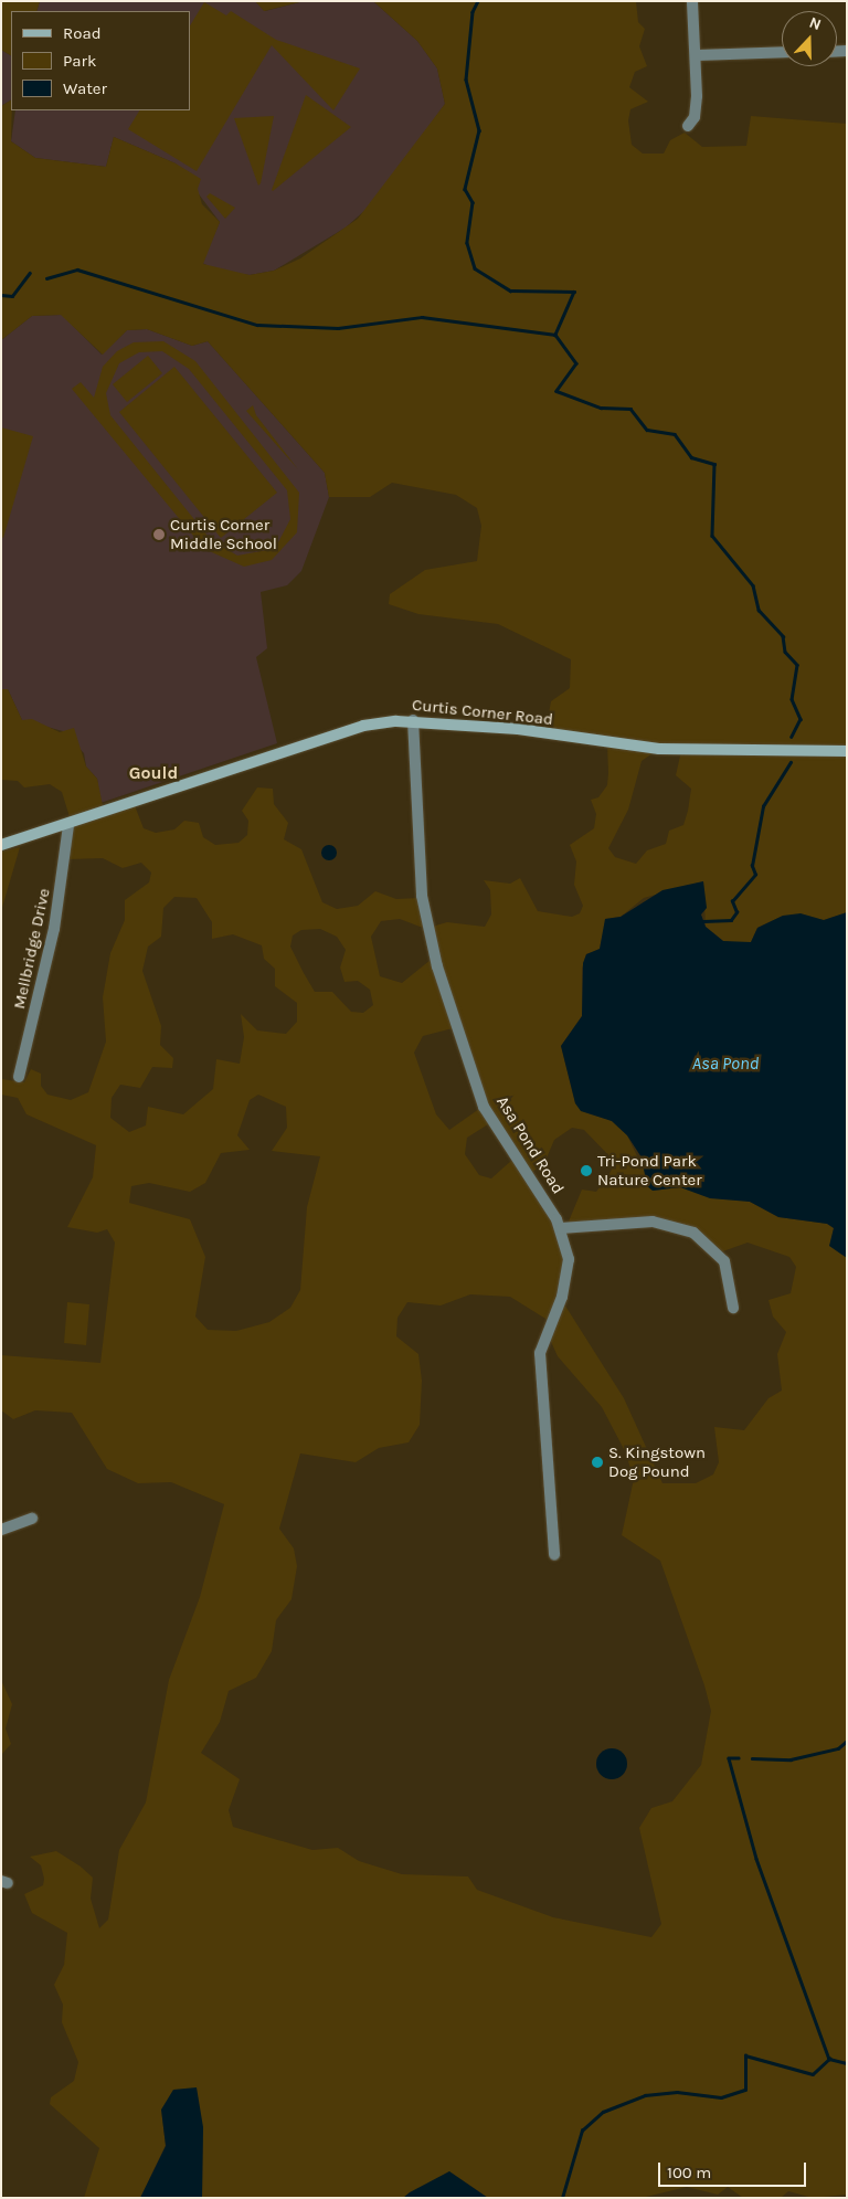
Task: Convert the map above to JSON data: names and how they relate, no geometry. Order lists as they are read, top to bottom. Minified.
{"streets":{"street":["Curtis Corner Road","Mellbridge Drive","Asa Pond Road"]},"crossings":[["Curtis Corner Road","Mellbridge Drive"],["Curtis Corner Road","Asa Pond Road"]],"districts":["Gould"],"water":["Asa Pond"],"places":["Curtis Corner Middle School","Tri-Pond Park Nature Center","S. Kingstown Dog Pound"],"legend":["Road","Park","Water"],"scale_bar":"100 m","north":"top"}
